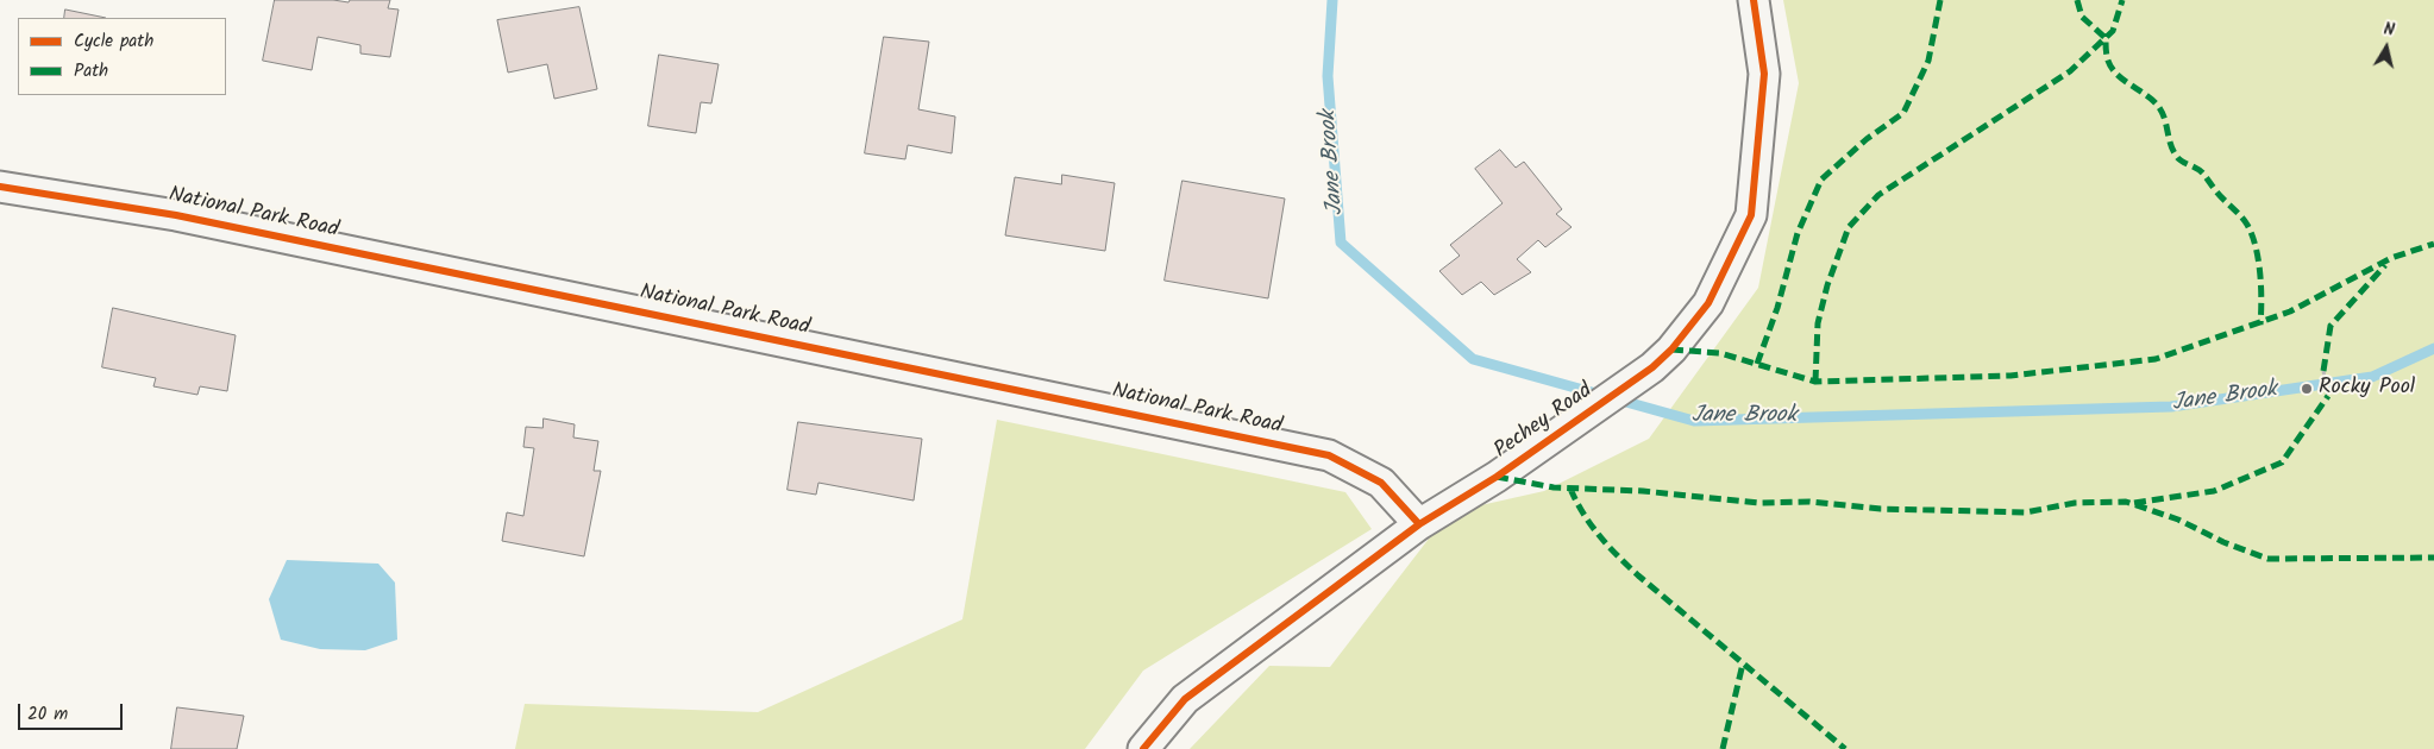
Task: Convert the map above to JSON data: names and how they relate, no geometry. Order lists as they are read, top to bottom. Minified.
{"streets":{"street":["National Park Road","Pechey Road"]},"crossings":[["National Park Road","Pechey Road"]],"water":["Jane Brook"],"places":["Rocky Pool"],"legend":["Cycle path","Path"],"scale_bar":"20 m","north":"top"}
